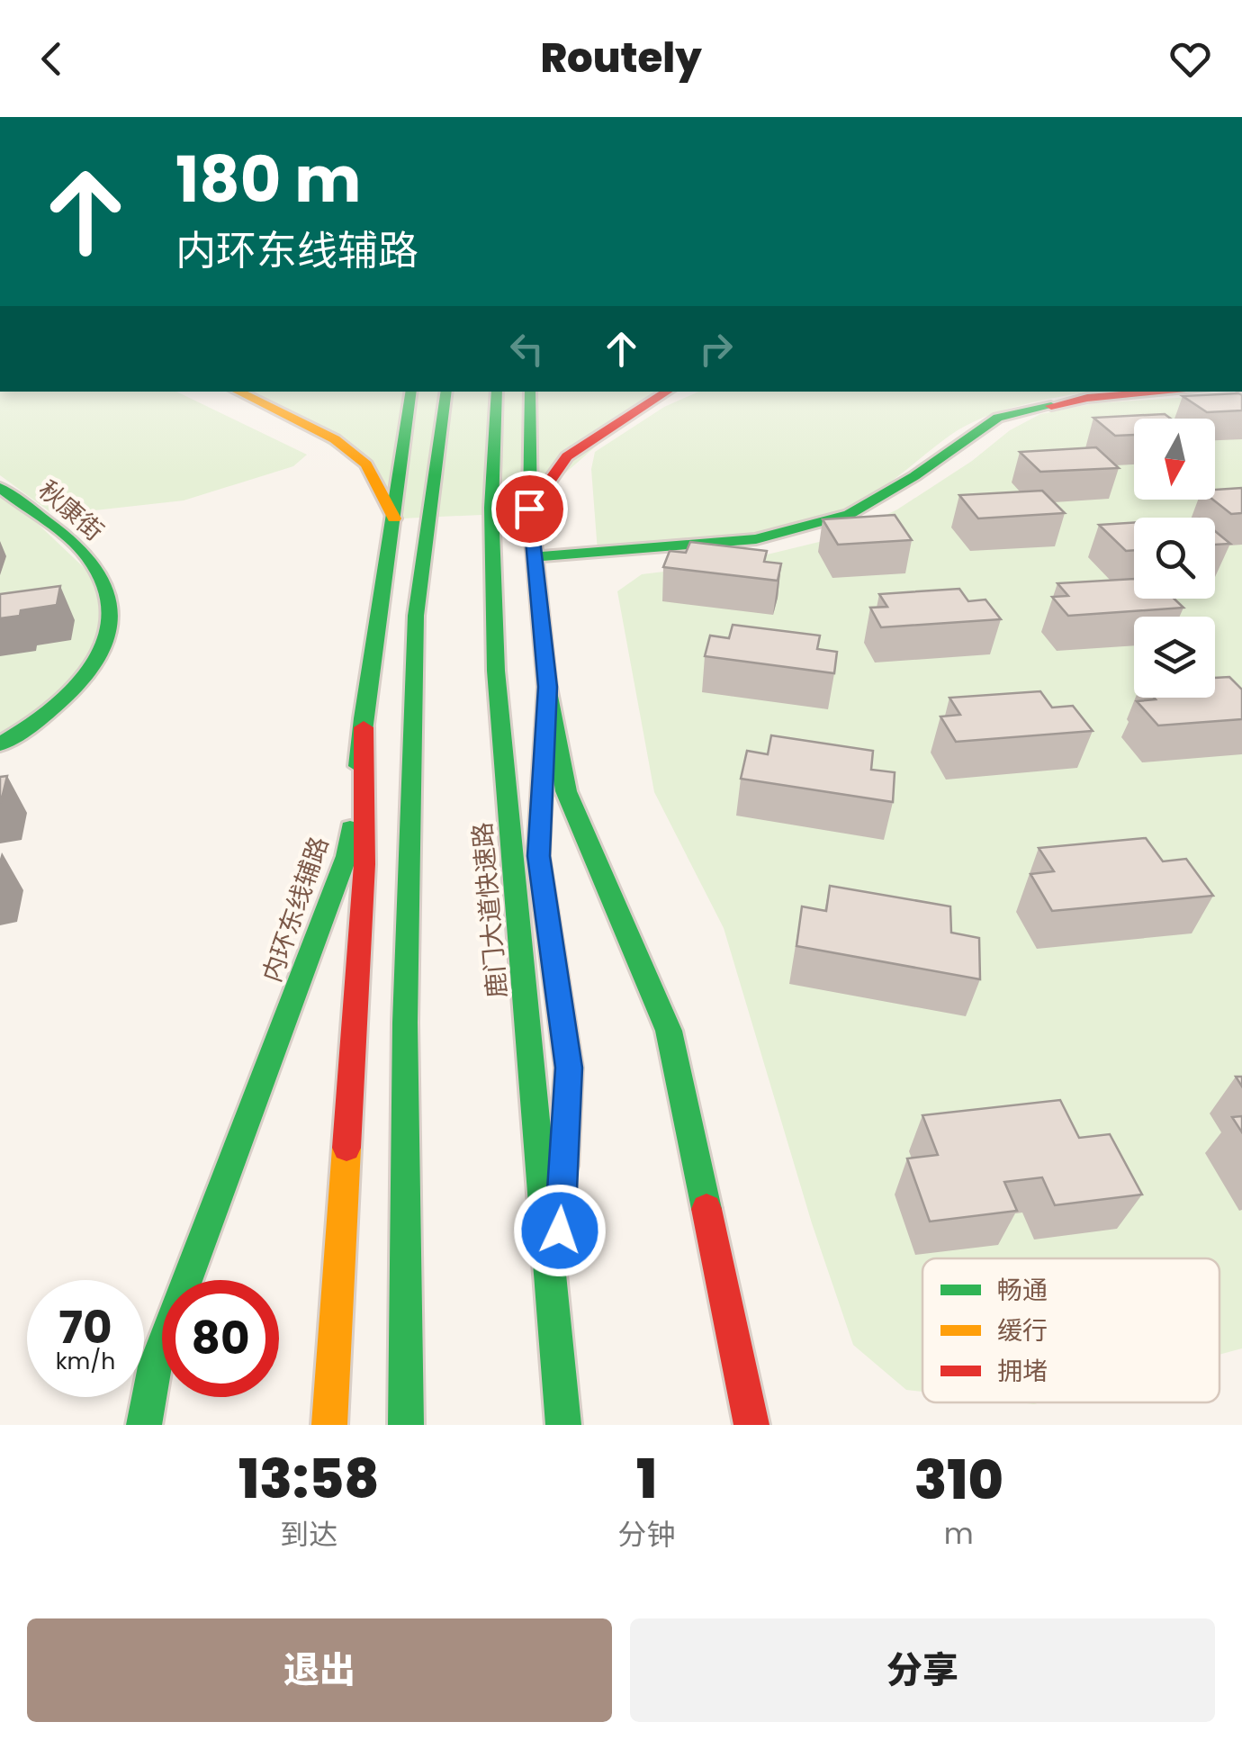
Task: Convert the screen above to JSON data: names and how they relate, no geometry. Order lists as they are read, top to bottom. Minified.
{"streets":{"main road":["秋康街","内环东线辅路","鹿门大道快速路"]},"legend":["畅通","缓行","拥堵"],"north":"bottom","page":{"header":"Routely","turn":["180 m","内环东线辅路"],"speed":"70 km/h","limit":"80","eta":["13:58","到达","1","分钟","310","m"],"buttons":["退出","分享"]}}
